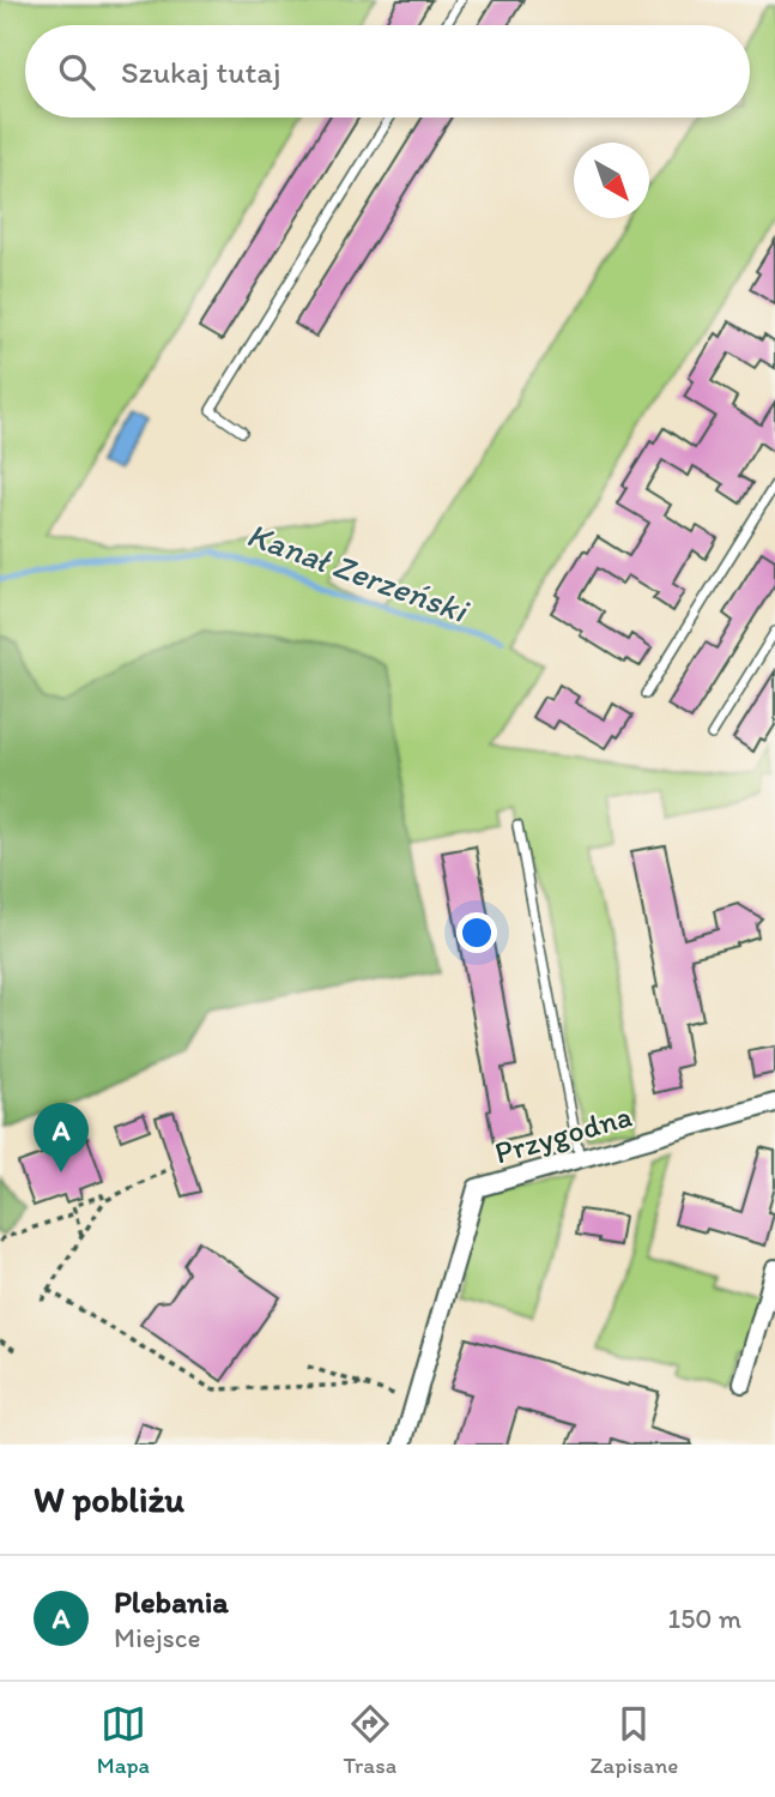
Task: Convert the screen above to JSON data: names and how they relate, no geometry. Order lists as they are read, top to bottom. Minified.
{"streets":{"street":["Przygodna"]},"water":["Kanał Zerzeński"],"north":"bottom right","page":{"search":"Szukaj tutaj","pins":"A","heading":"W pobliżu","list":[{"mark":"A","name":"Plebania","note":"Miejsce","value":"150 m"}],"nav":["Mapa","Trasa","Zapisane"]}}
